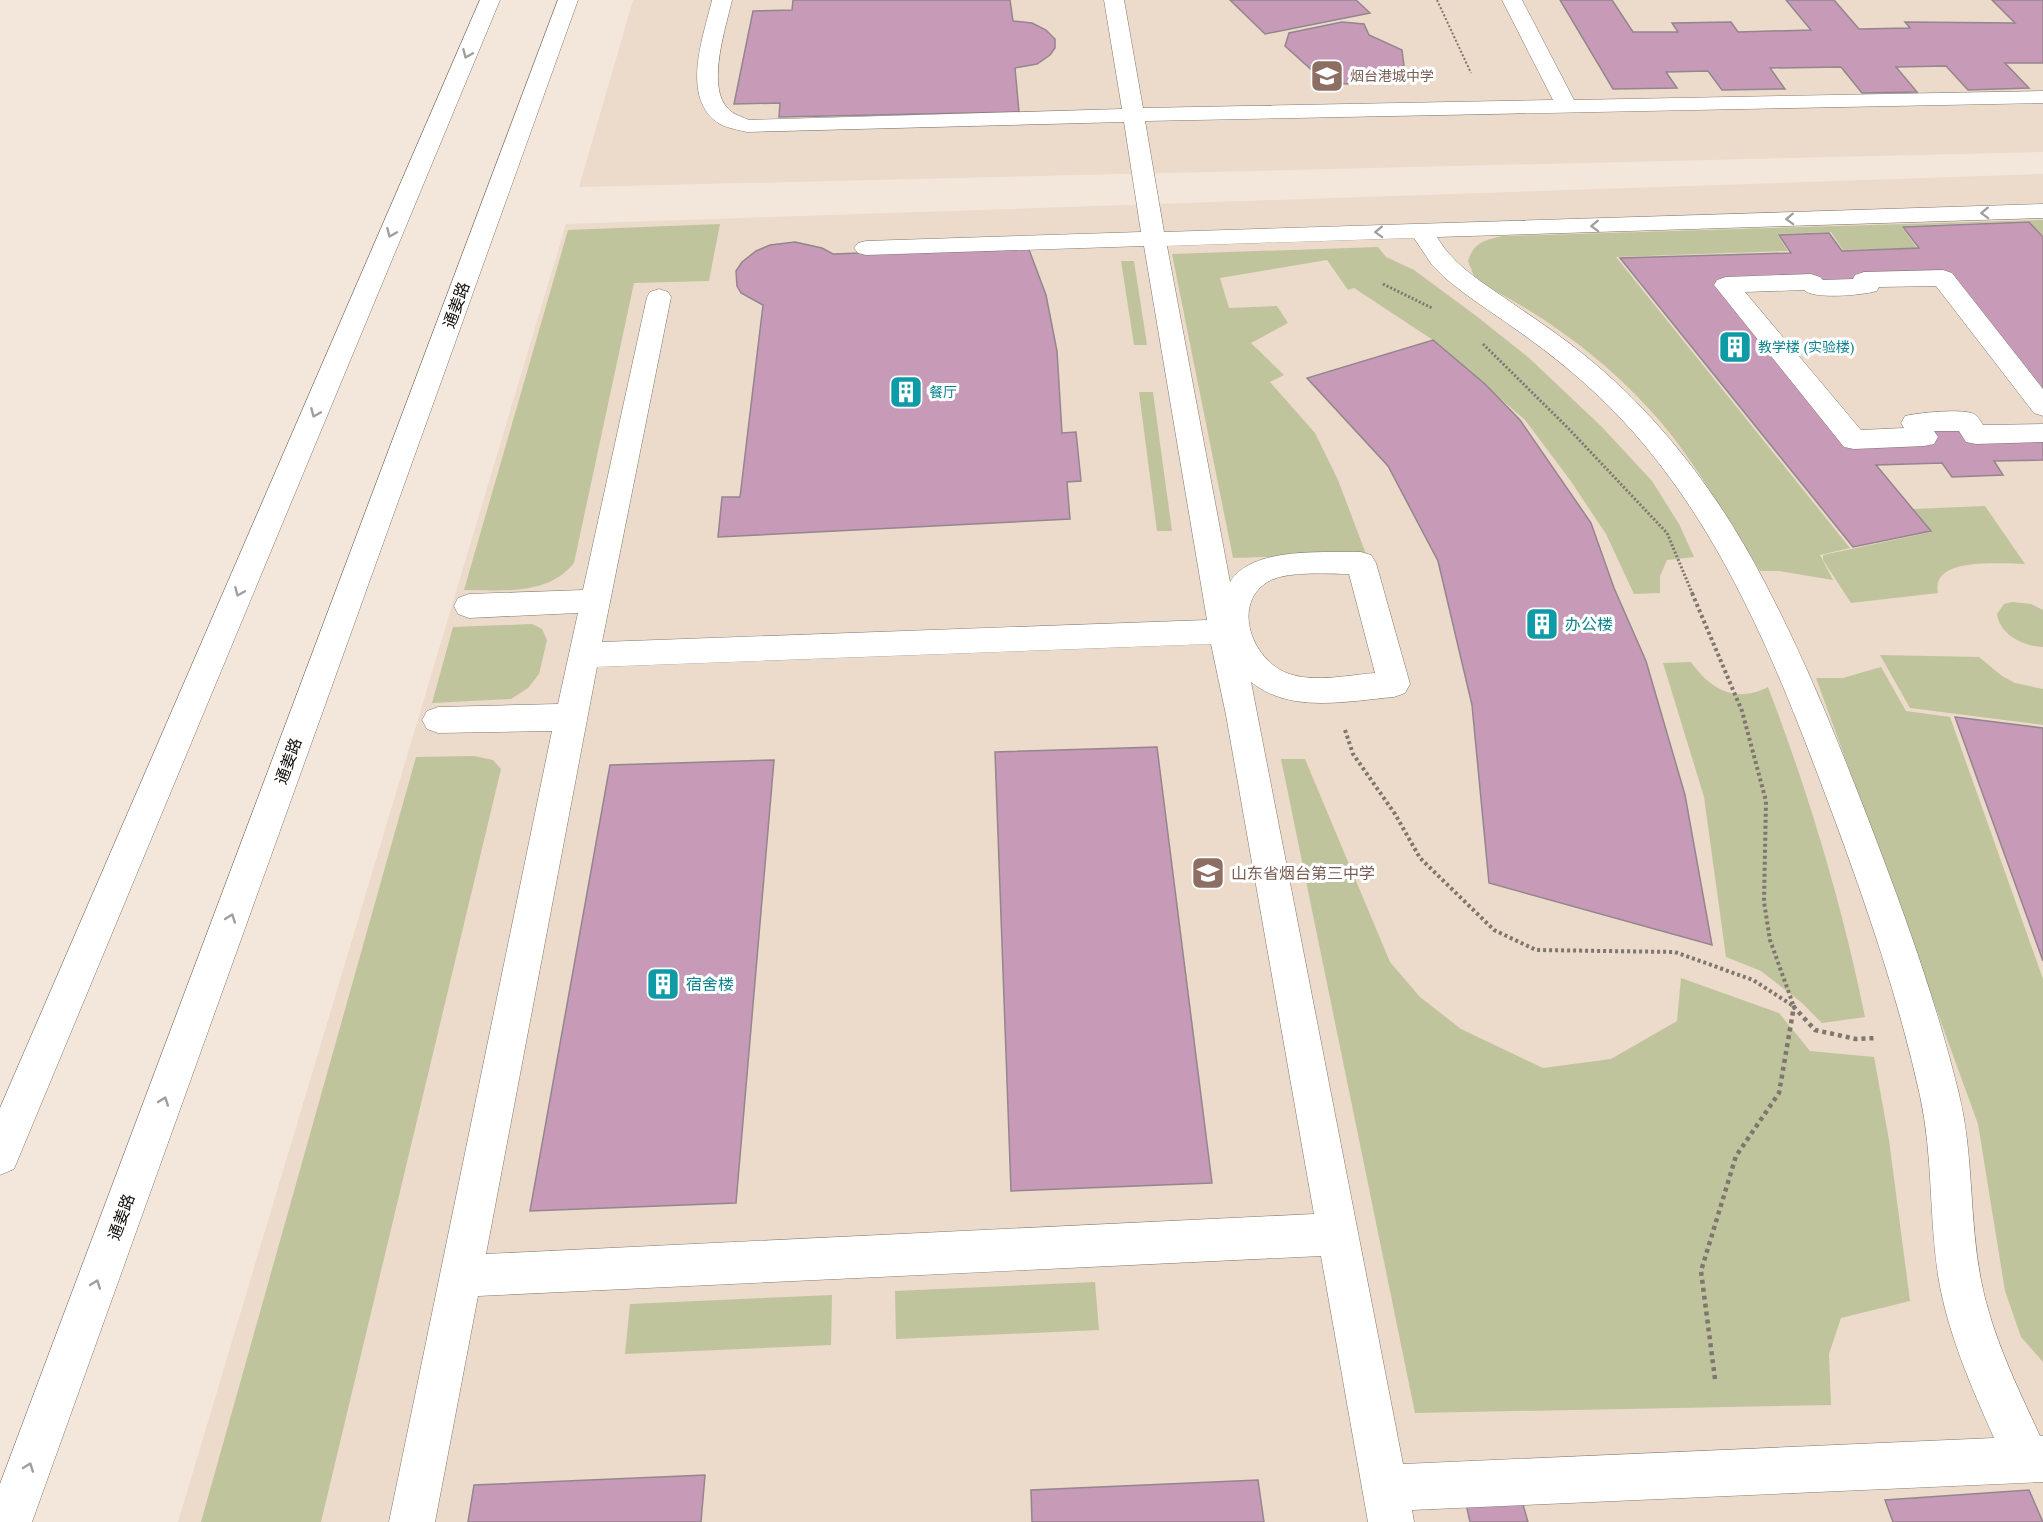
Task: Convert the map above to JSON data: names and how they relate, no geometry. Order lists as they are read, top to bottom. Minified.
{"streets":{"street":["通姜路"]},"places":{"school or university":["烟台港城中学","山东省烟台第三中学"],"building":["教学楼 (实验楼)","餐厅","办公楼","宿舍楼"]}}
